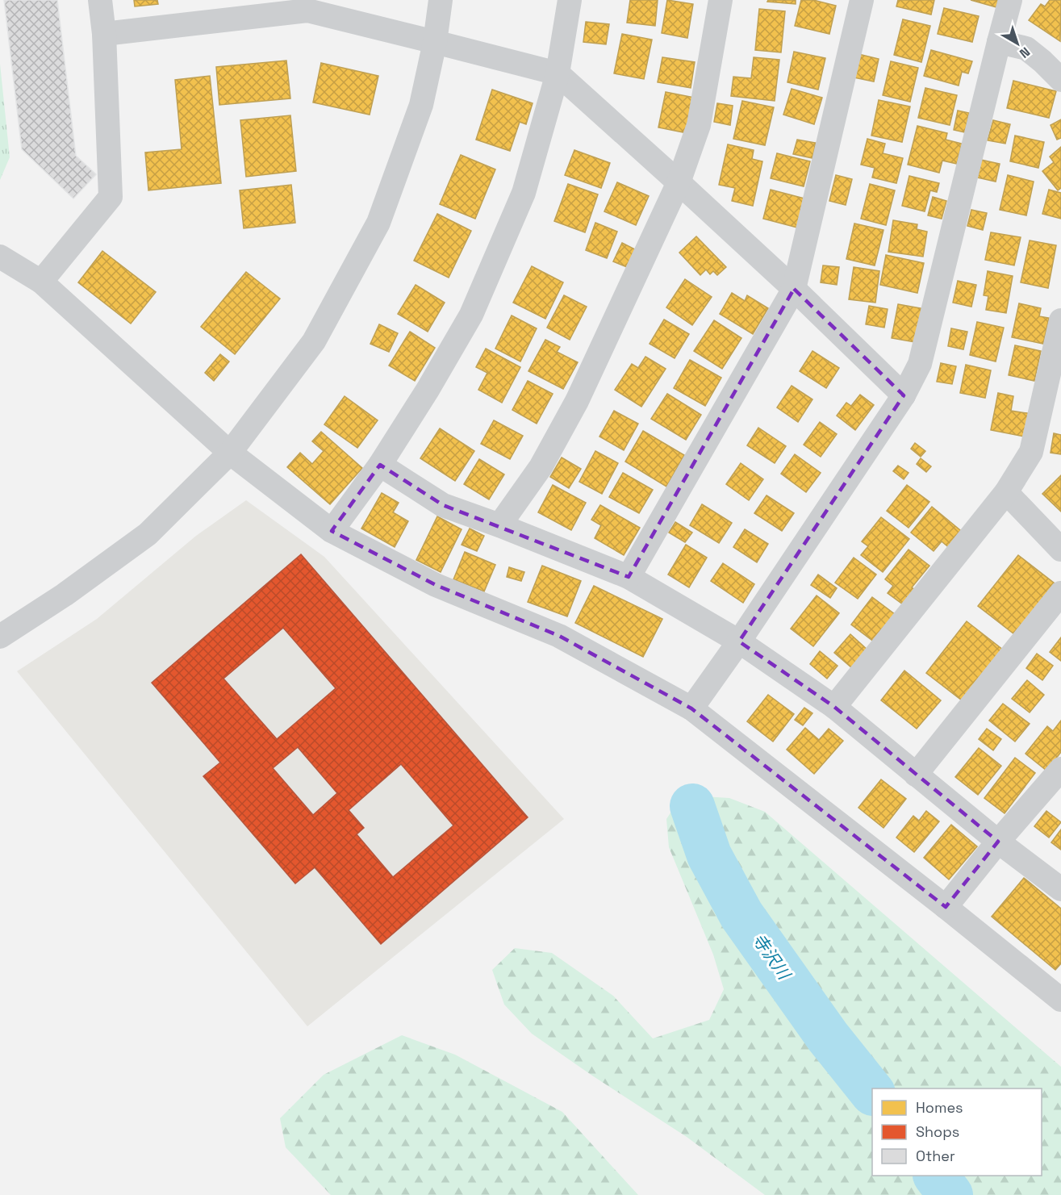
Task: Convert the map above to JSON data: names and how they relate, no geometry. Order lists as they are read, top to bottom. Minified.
{"water":["寺沢川"],"legend":["Homes","Shops","Other"],"north":"bottom right"}
